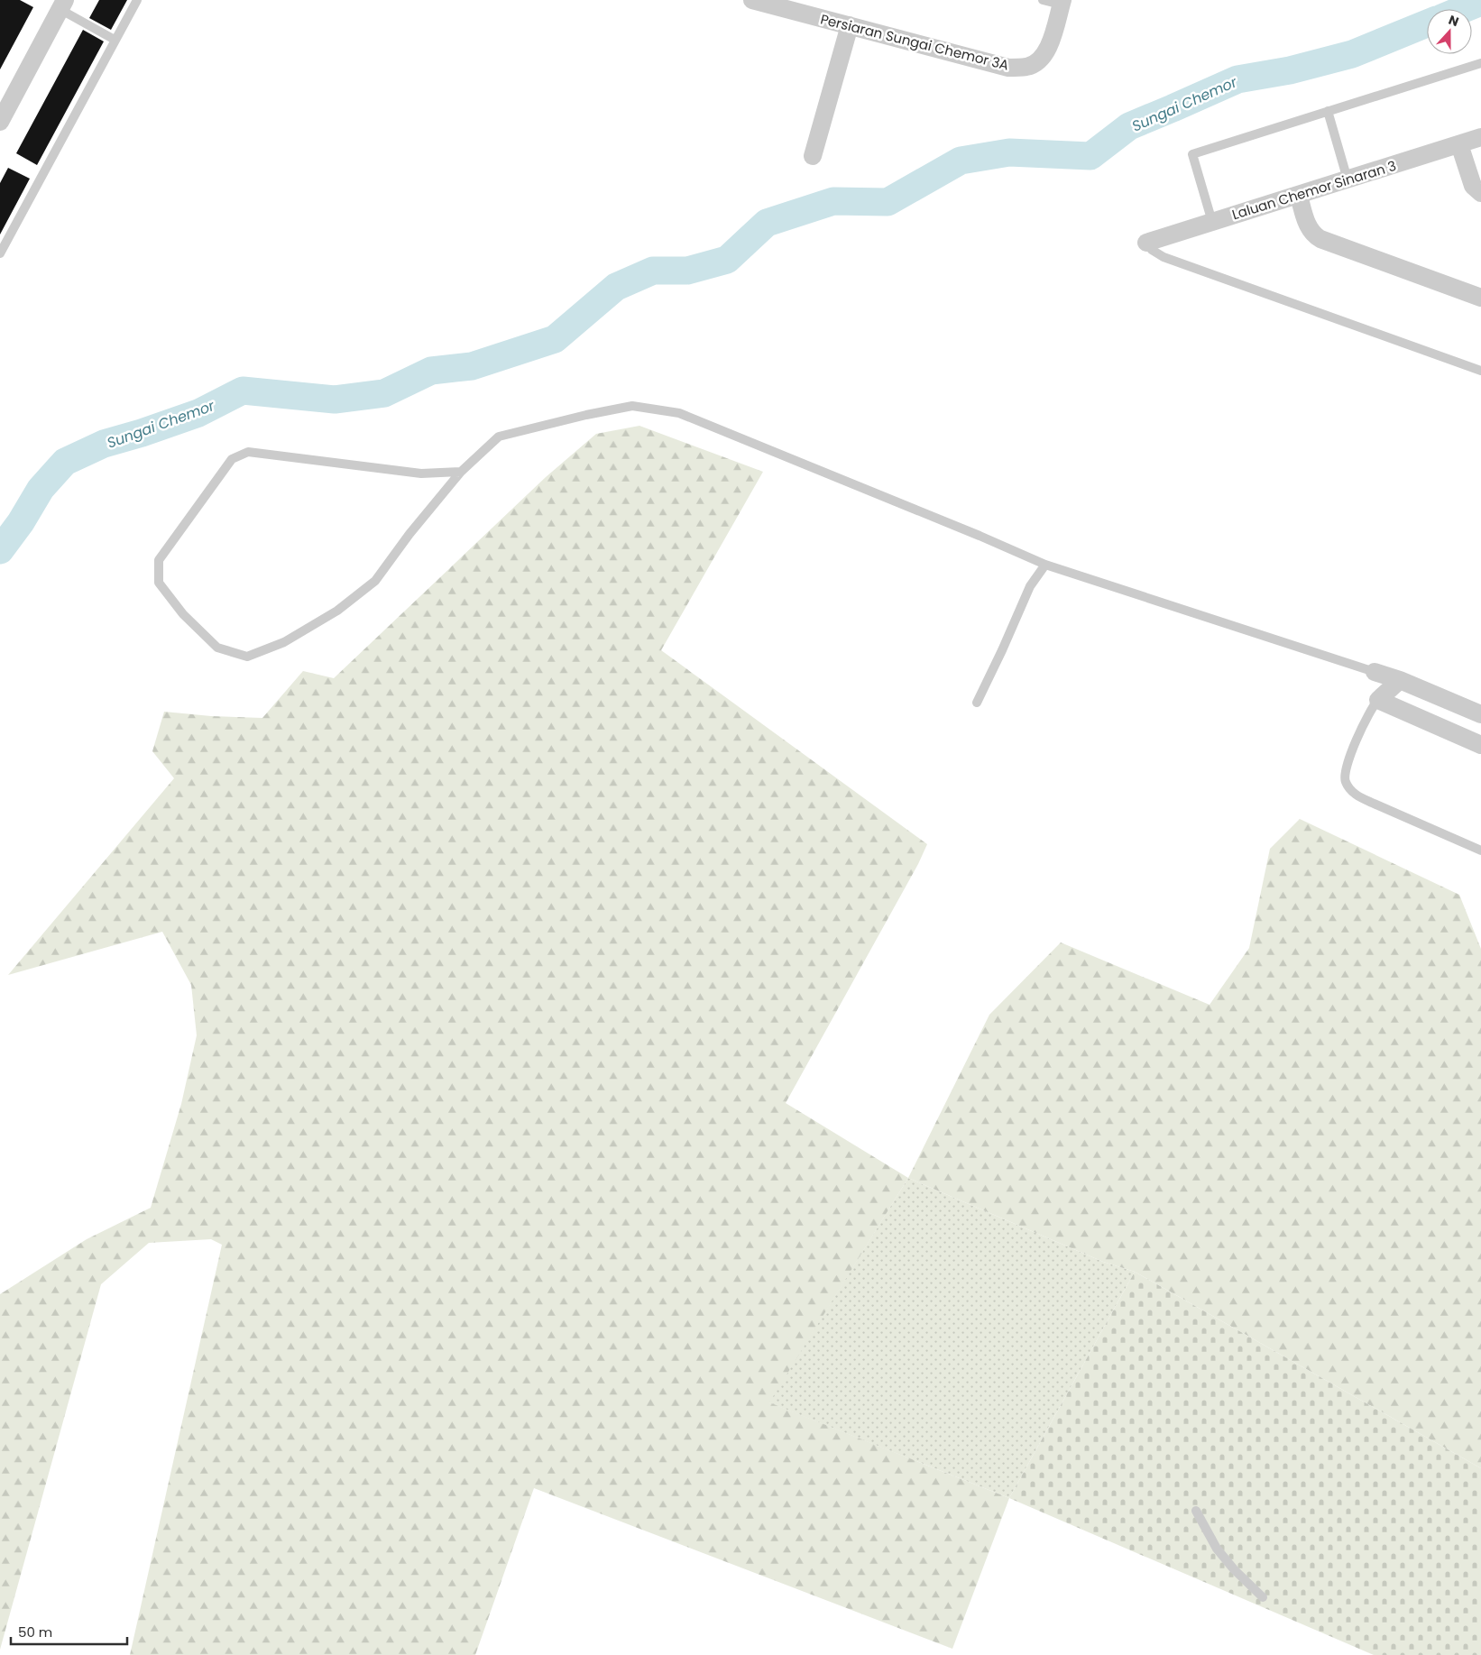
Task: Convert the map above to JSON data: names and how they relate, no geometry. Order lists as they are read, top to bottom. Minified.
{"streets":{"street":["Persiaran Sungai Chemor 3A","Laluan Chemor Sinaran 3"]},"water":["Sungai Chemor"],"scale_bar":"50 m","north":"top"}
